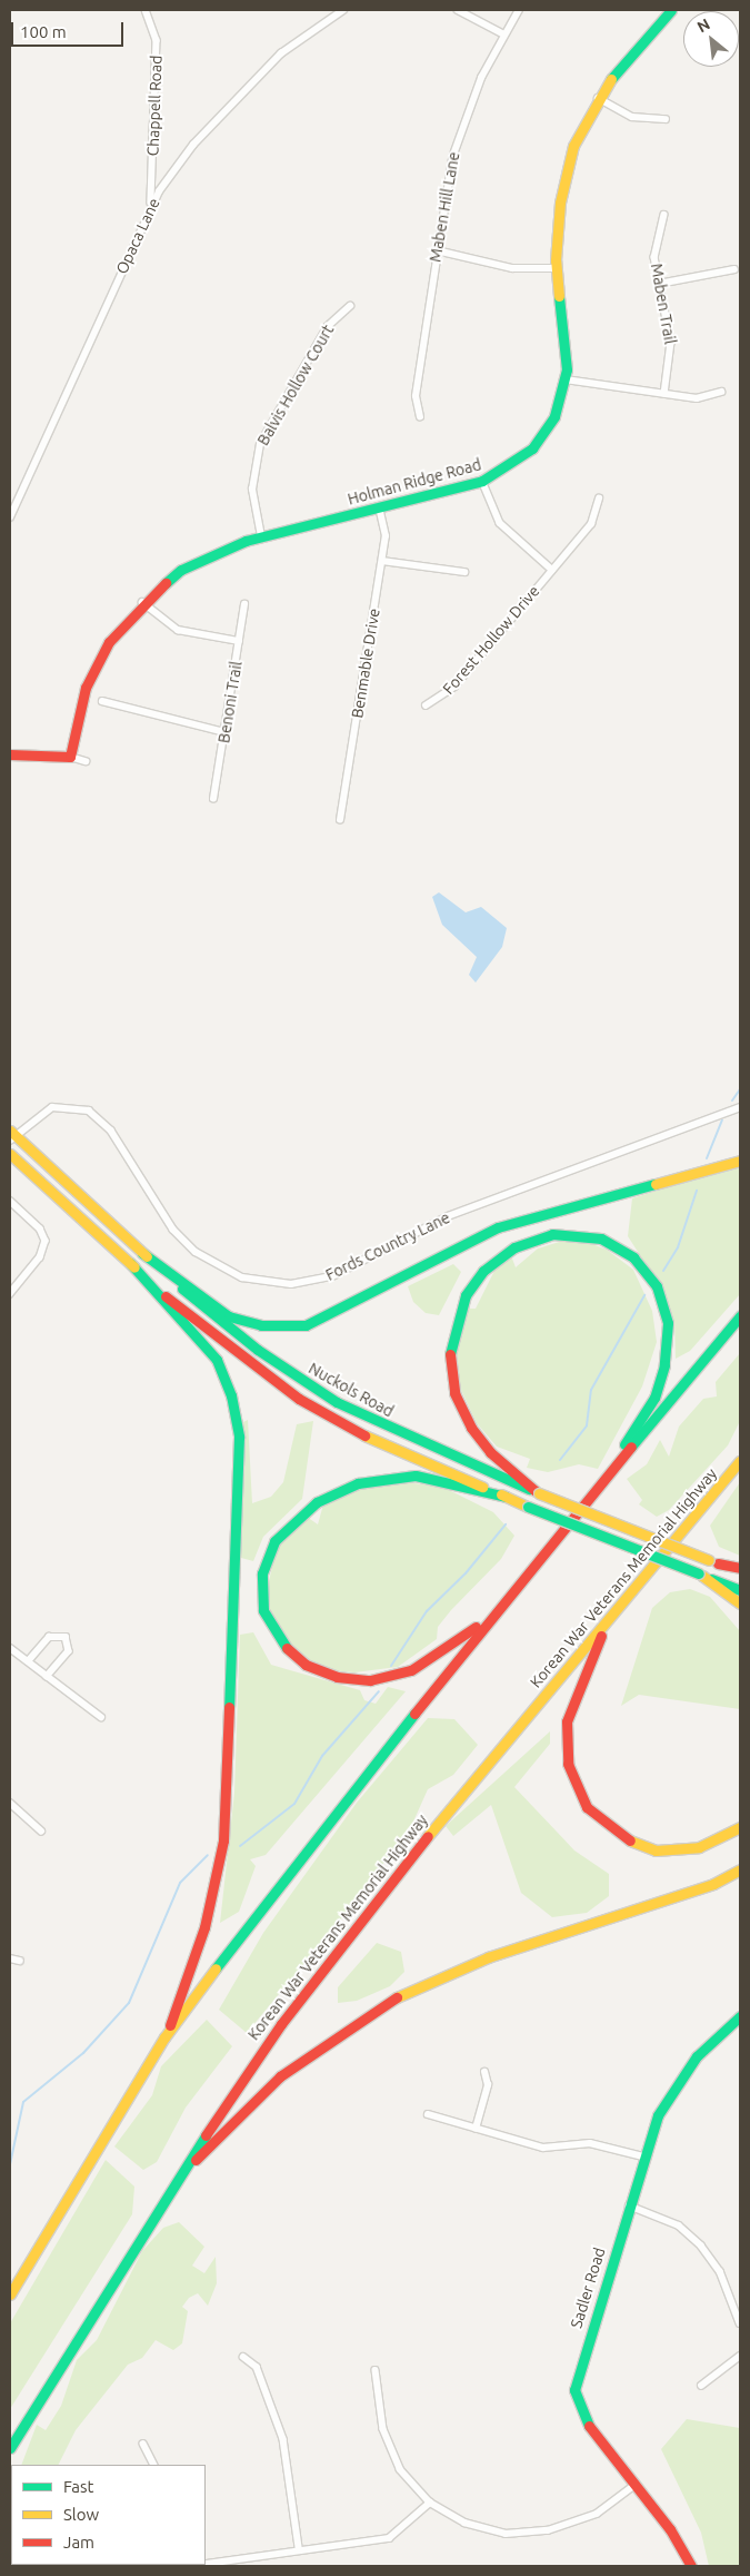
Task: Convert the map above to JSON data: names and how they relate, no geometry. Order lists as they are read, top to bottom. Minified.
{"streets":{"main road":["Holman Ridge Road","Nuckols Road","Korean War Veterans Memorial Highway","Sadler Road"],"street":["Chappell Road","Maben Hill Lane","Opaca Lane","Maben Trail","Balvis Hollow Court","Forest Hollow Drive","Benmable Drive","Benoni Trail","Fords Country Lane"]},"crossings":[["Chappell Road","Opaca Lane"],["Balvis Hollow Court","Holman Ridge Road"],["Holman Ridge Road","Benmable Drive"],["Fords Country Lane","Nuckols Road"]],"legend":["Fast","Slow","Jam"],"scale_bar":"100 m","north":"top left"}
